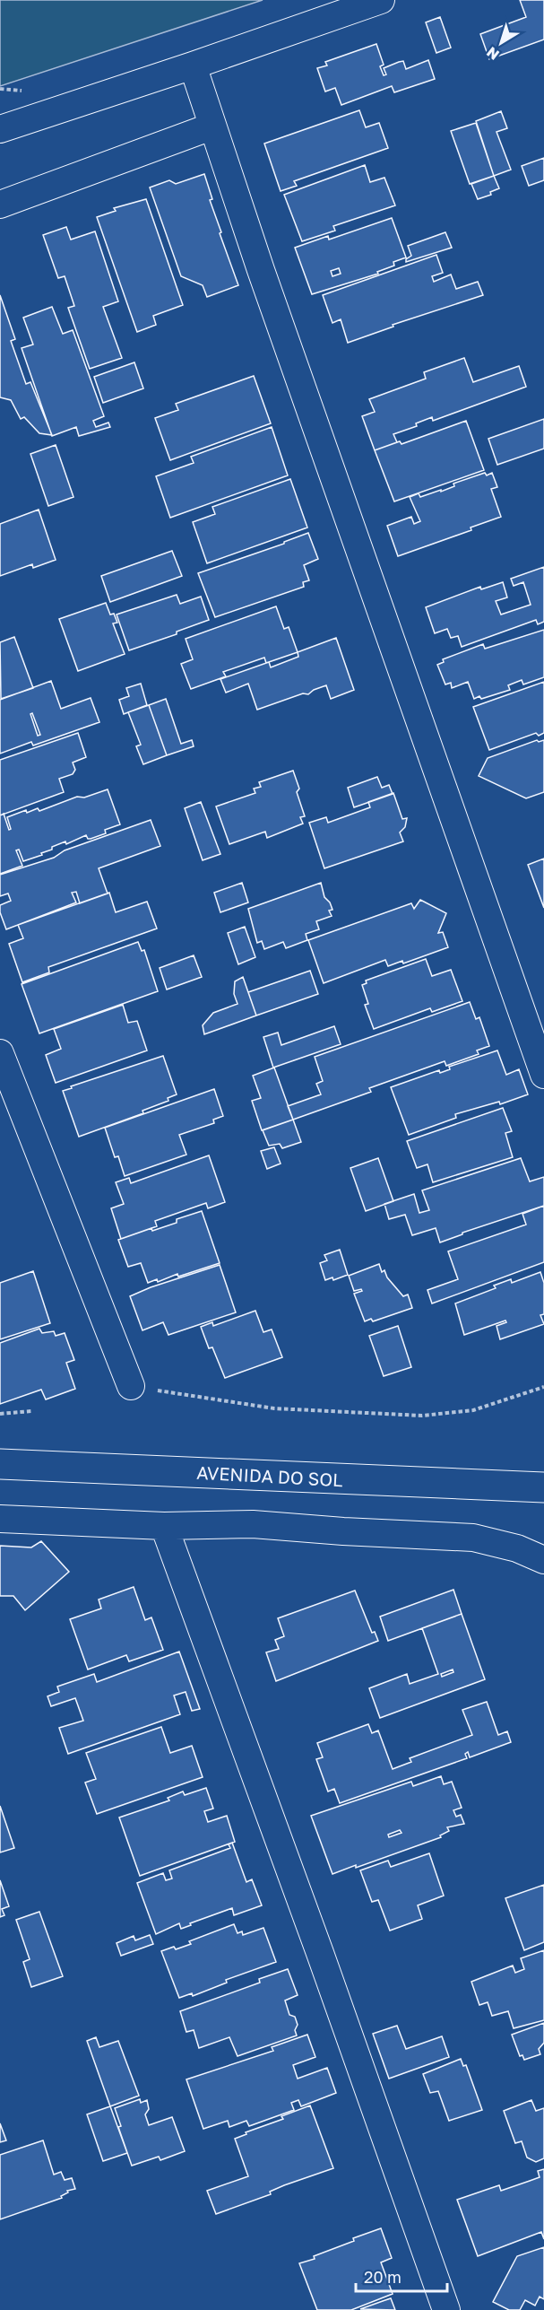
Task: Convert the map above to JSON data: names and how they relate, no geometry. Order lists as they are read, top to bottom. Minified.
{"streets":{"street":["AVENIDA DO SOL"]},"scale_bar":"20 m","north":"bottom left"}
